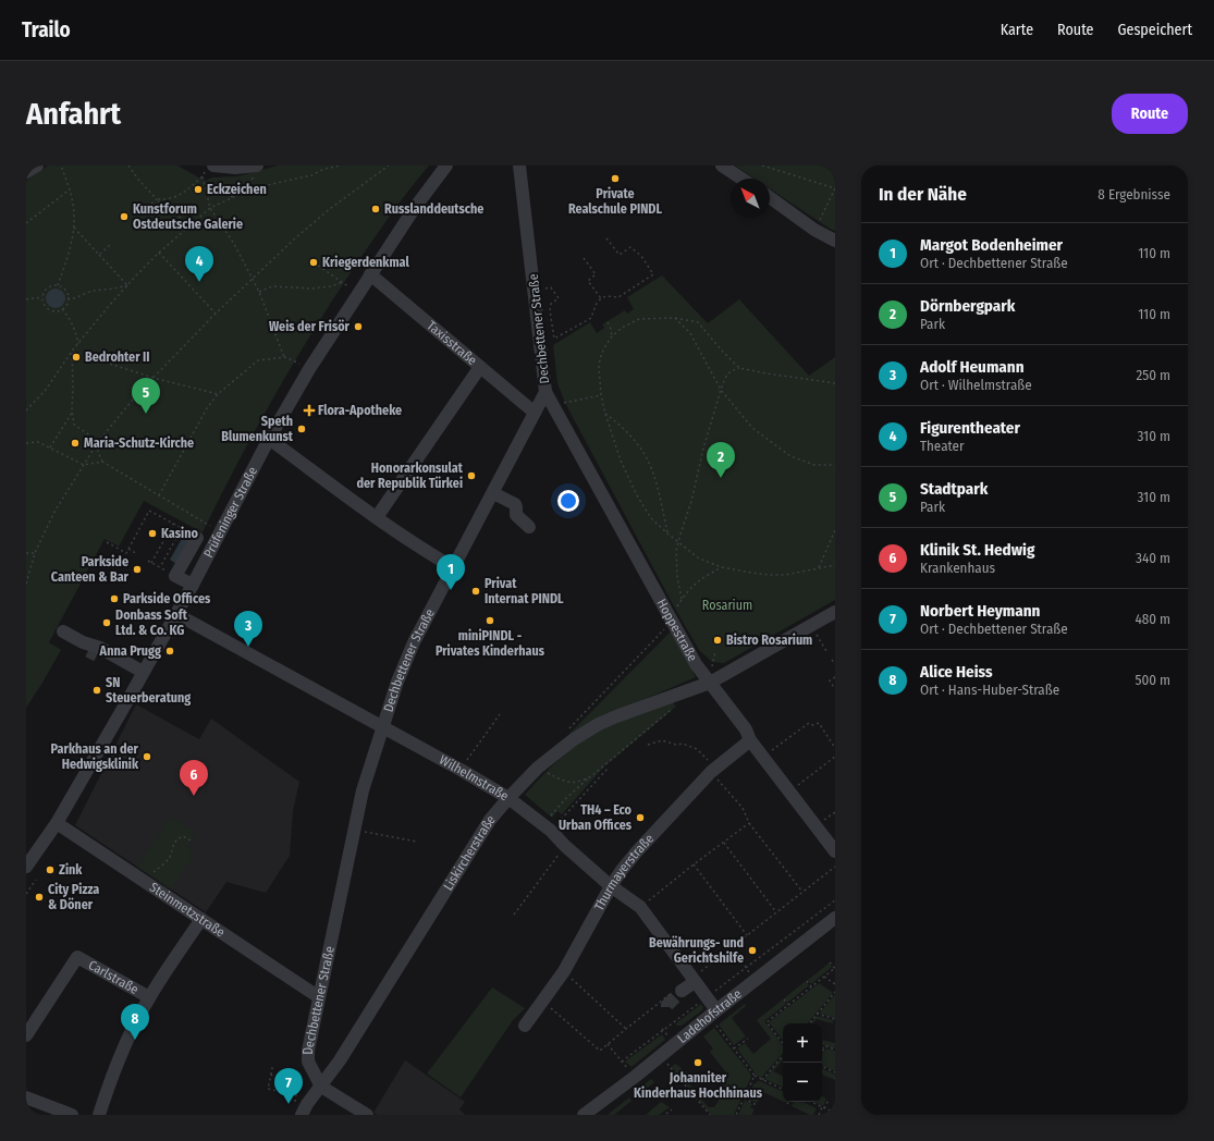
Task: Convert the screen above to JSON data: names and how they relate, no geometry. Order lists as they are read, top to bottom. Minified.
{"streets":{"street":["Dechbettener Straße","Taxisstraße","Prüfeninger Straße","Hoppestraße","Wilhelmstraße","Liskircherstraße","Thurmayerstraße","Steinmetzstraße","Carlstraße","Ladehofstraße"]},"crossings":[["Dechbettener Straße","Taxisstraße"],["Dechbettener Straße","Hoppestraße"],["Dechbettener Straße","Wilhelmstraße"],["Dechbettener Straße","Liskircherstraße"],["Dechbettener Straße","Steinmetzstraße"],["Taxisstraße","Prüfeninger Straße"],["Prüfeninger Straße","Wilhelmstraße"],["Prüfeninger Straße","Steinmetzstraße"],["Hoppestraße","Liskircherstraße"],["Hoppestraße","Thurmayerstraße"],["Wilhelmstraße","Liskircherstraße"],["Wilhelmstraße","Thurmayerstraße"],["Wilhelmstraße","Ladehofstraße"]],"parks":["Rosarium"],"places":{"other":["Private Realschule PINDL","Eckzeichen","Russlanddeutsche","Kunstforum Ostdeutsche Galerie","Kriegerdenkmal","Weis der Frisör","Bedrohter II","Speth Blumenkunst","Maria-Schutz-Kirche","Honorarkonsulat der Republik Türkei","Kasino","Parkside Canteen & Bar","Privat Internat PINDL","Parkside Offices","miniPINDL - Privates Kinderhaus","Donbass Soft Ltd. & Co. KG","Bistro Rosarium","Anna Prugg","SN Steuerberatung","Parkhaus an der Hedwigsklinik","TH4 – Eco Urban Offices","Zink","City Pizza & Döner","Bewährungs- und Gerichtshilfe","Johanniter Kinderhaus Hochhinaus"],"health":["Flora-Apotheke"]},"north":"top left","page":{"header":"Trailo","nav":["Karte","Route","Gespeichert"],"buttons":"Route","title":"Anfahrt","heading":["In der Nähe","8 Ergebnisse"],"list":[{"mark":"1","name":"Margot Bodenheimer","note":"Ort · Dechbettener Straße","value":"110 m"},{"mark":"2","name":"Dörnbergpark","note":"Park","value":"110 m"},{"mark":"3","name":"Adolf Heumann","note":"Ort · Wilhelmstraße","value":"250 m"},{"mark":"4","name":"Figurentheater","note":"Theater","value":"310 m"},{"mark":"5","name":"Stadtpark","note":"Park","value":"310 m"},{"mark":"6","name":"Klinik St. Hedwig","note":"Krankenhaus","value":"340 m"},{"mark":"7","name":"Norbert Heymann","note":"Ort · Dechbettener Straße","value":"480 m"},{"mark":"8","name":"Alice Heiss","note":"Ort · Hans-Huber-Straße","value":"500 m"}],"pins":["4","5","2","1","3","6","8","7"],"map_buttons":["+","−"]}}
